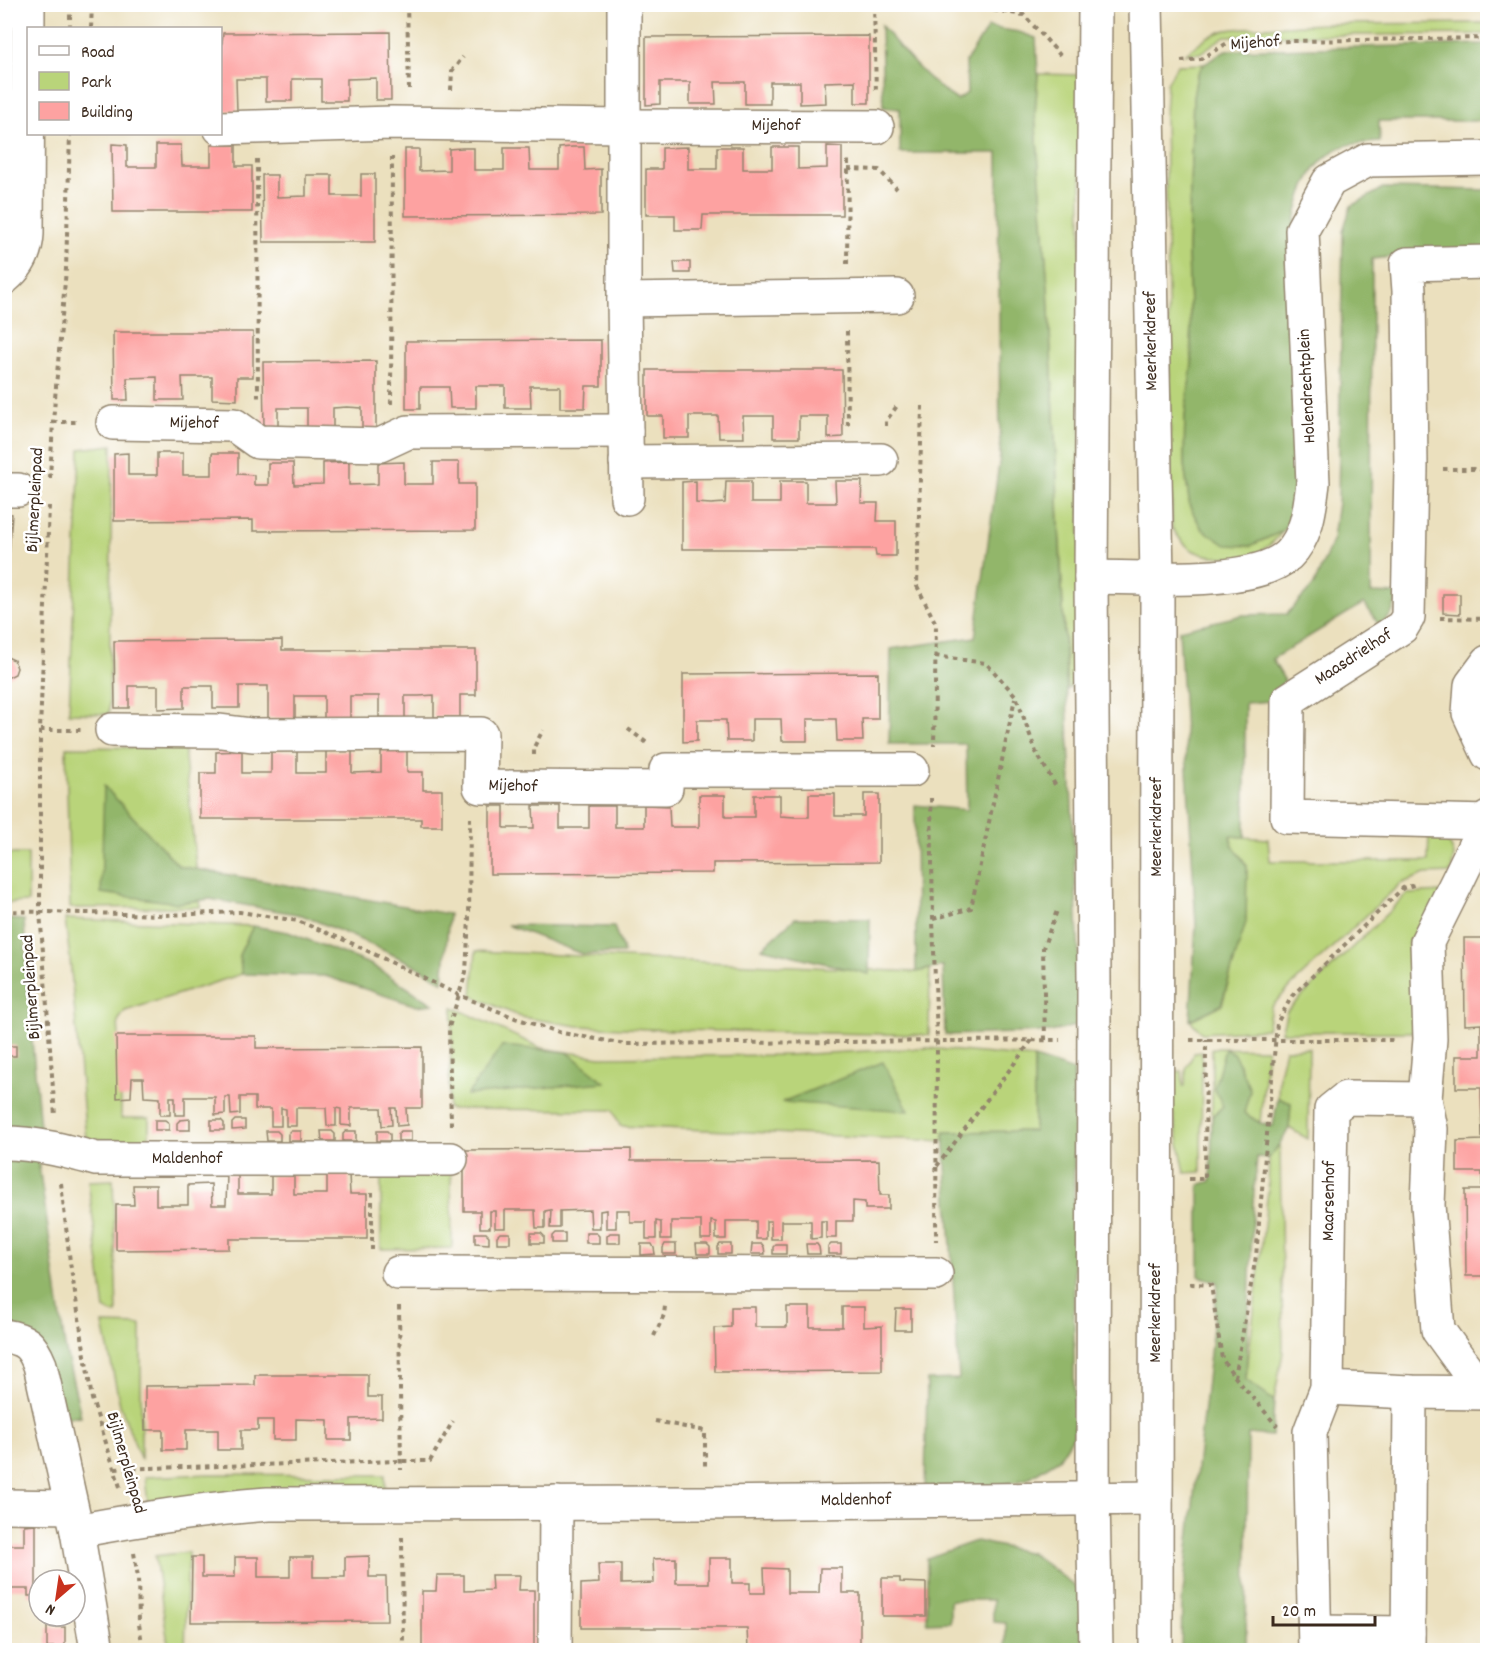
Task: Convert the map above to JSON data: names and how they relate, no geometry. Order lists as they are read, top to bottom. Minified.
{"streets":{"street":["Mijehof","Meerkerkdreef","Holendrechtplein","Maasdrielhof","Maldenhof","Maarsenhof"],"path":["Bijlmerpleinpad"]},"crossings":[["Mijehof","Meerkerkdreef"],["Meerkerkdreef","Holendrechtplein"],["Meerkerkdreef","Maldenhof"],["Bijlmerpleinpad","Maldenhof"],["Maasdrielhof","Maarsenhof"]],"legend":["Road","Park","Building"],"scale_bar":"20 m","north":"bottom left"}
